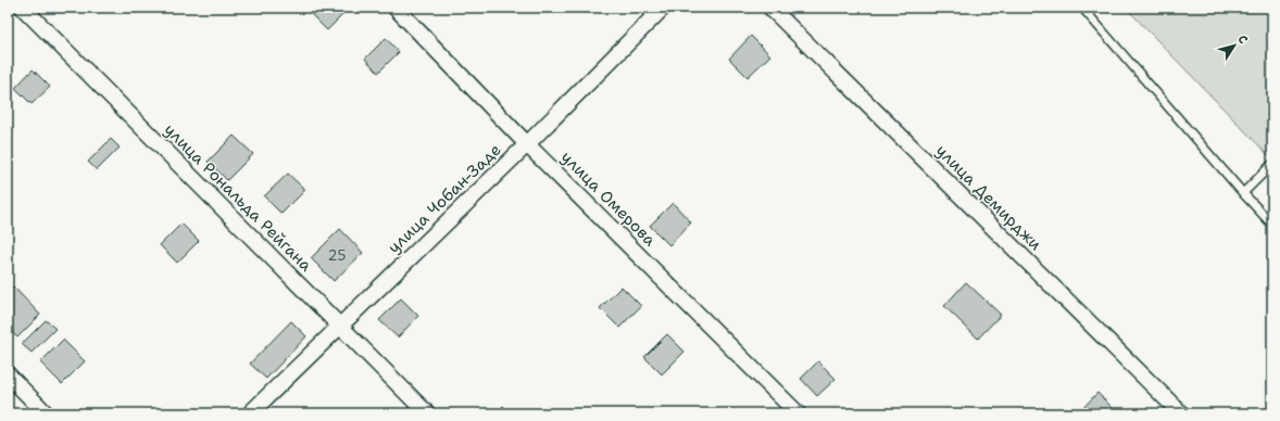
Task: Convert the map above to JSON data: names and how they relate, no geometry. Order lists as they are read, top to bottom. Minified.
{"streets":{"street":["улица Рональда Рейгана","улица Демирджи","улица Чобан-Заде","улица Омерова"]},"crossings":[["улица Рональда Рейгана","улица Чобан-Заде"],["улица Чобан-Заде","улица Омерова"]],"house_numbers":["25"],"north":"top right"}
